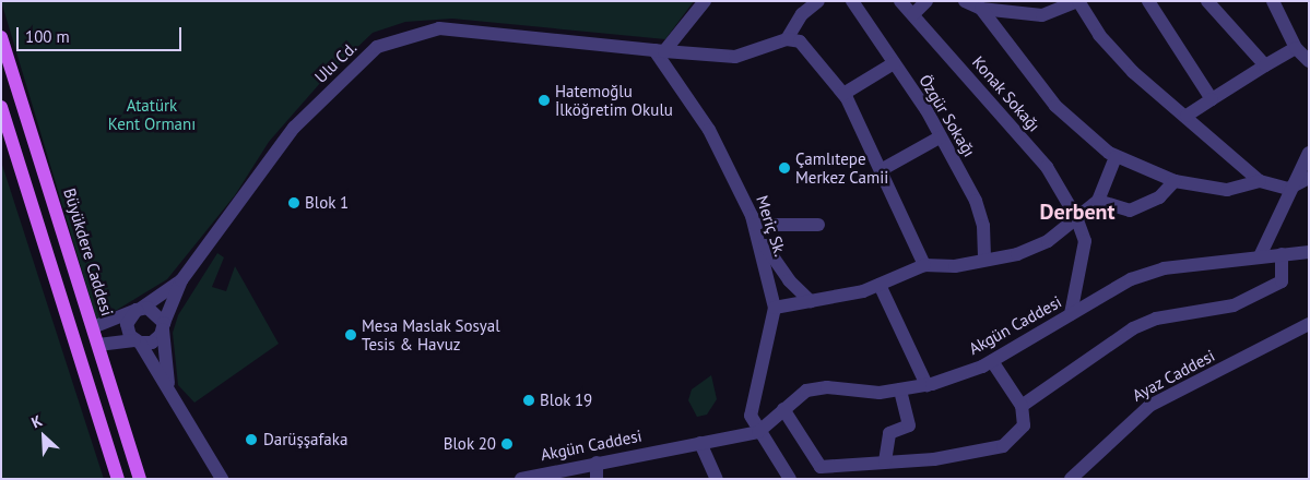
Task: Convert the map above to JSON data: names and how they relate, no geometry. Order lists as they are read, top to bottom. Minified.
{"streets":{"main road":["Büyükdere Caddesi"],"street":["Ulu Cd.","Konak Sokağı","Özgür Sokağı","Meriç Sk.","Akgün Caddesi","Ayaz Caddesi"]},"crossings":[["Ulu Cd.","Meriç Sk."],["Ulu Cd.","Büyükdere Caddesi"],["Konak Sokağı","Akgün Caddesi"],["Meriç Sk.","Akgün Caddesi"]],"districts":["Derbent"],"parks":["Atatürk Kent Ormanı"],"places":["Hatemoğlu İlköğretim Okulu","Çamlıtepe Merkez Camii","Blok 1","Mesa Maslak Sosyal Tesis & Havuz","Blok 19","Darüşşafaka","Blok 20"],"scale_bar":"100 m","north":"top left"}
